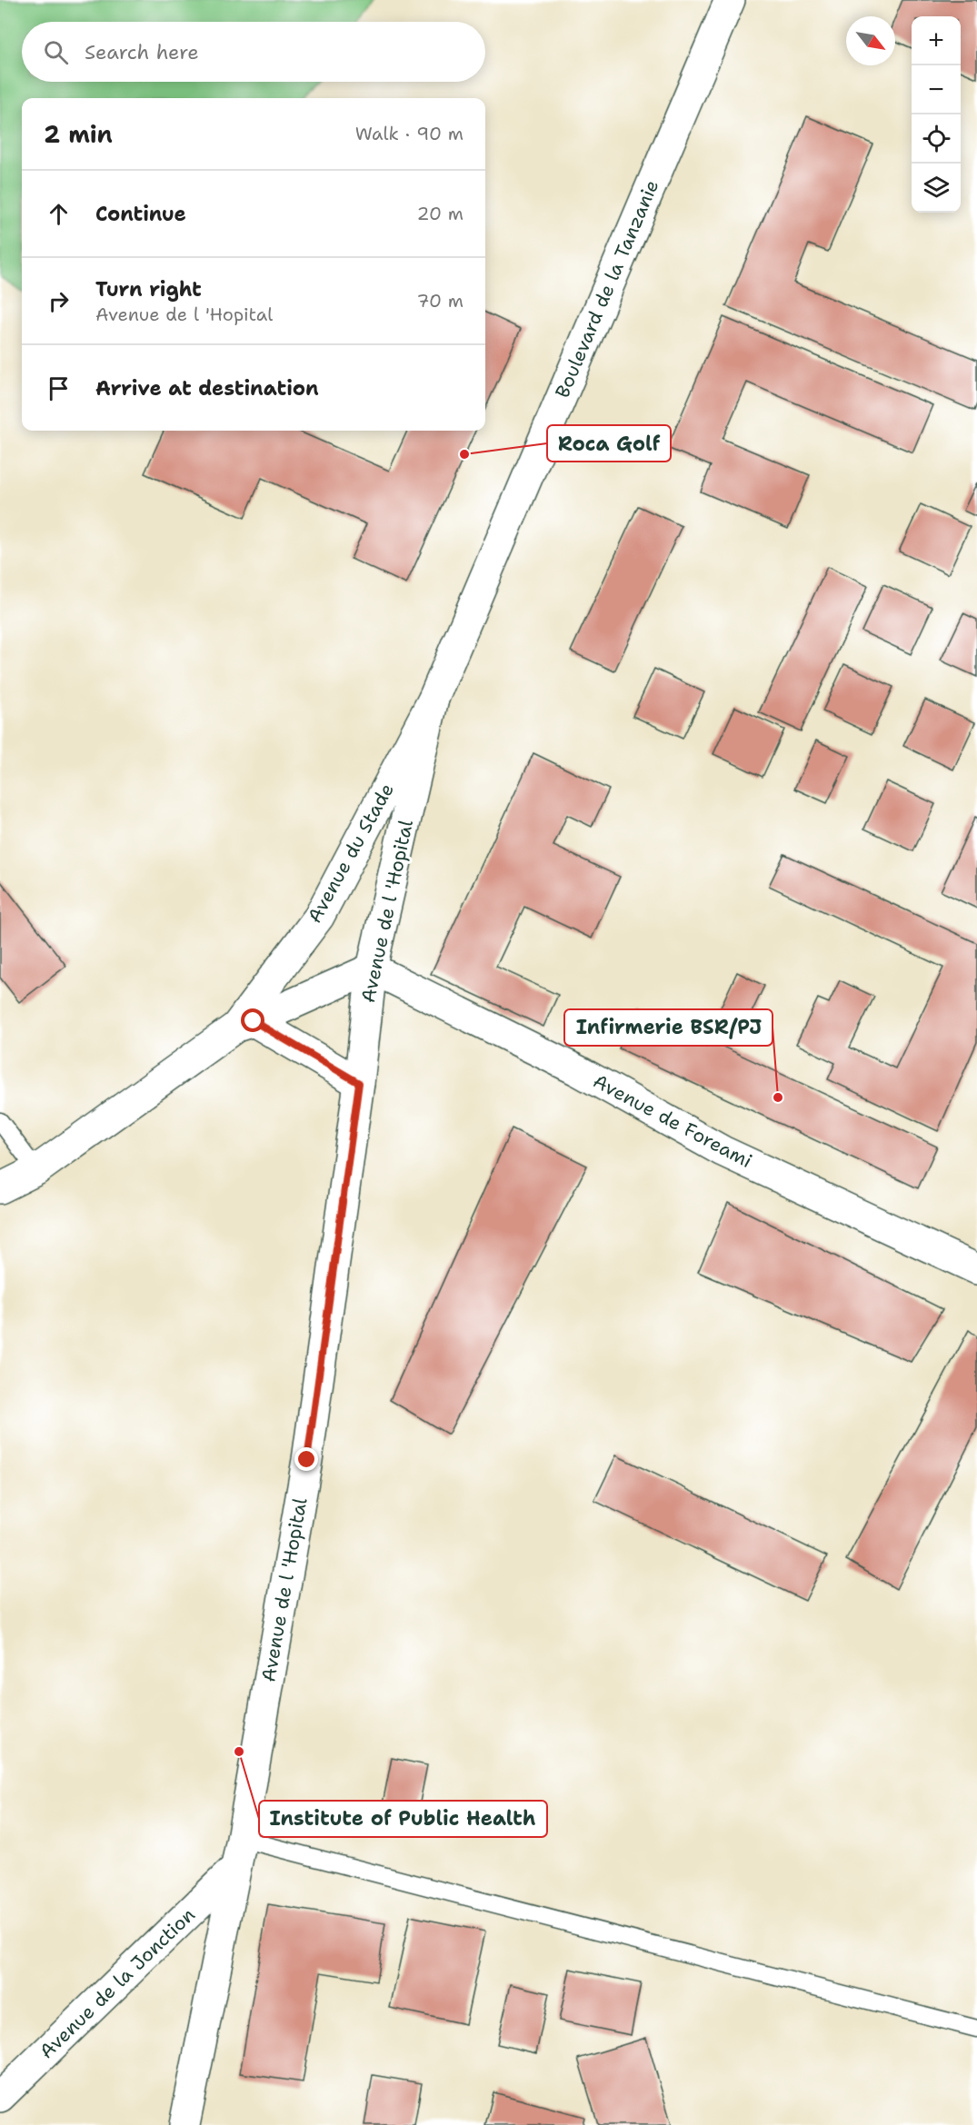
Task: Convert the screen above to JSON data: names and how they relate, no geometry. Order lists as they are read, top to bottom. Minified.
{"streets":{"street":["Boulevard de la Tanzanie","Avenue du Stade","Avenue de l 'Hopital","Avenue de Foreami","Avenue de la Jonction"]},"crossings":[["Boulevard de la Tanzanie","Avenue du Stade"],["Boulevard de la Tanzanie","Avenue de l 'Hopital"],["Avenue du Stade","Avenue de l 'Hopital"],["Avenue du Stade","Avenue de Foreami"],["Avenue de l 'Hopital","Avenue de Foreami"],["Avenue de l 'Hopital","Avenue de la Jonction"]],"places":["Roca Golf","Infirmerie BSR/PJ","Institute of Public Health"],"north":"bottom right","page":{"map_buttons":["+","−"],"search":"Search here","heading":["2 min","Walk · 90 m"],"list":[["Continue","20 m"],["Turn right","Avenue de l 'Hopital","70 m"],"Arrive at destination"]}}
